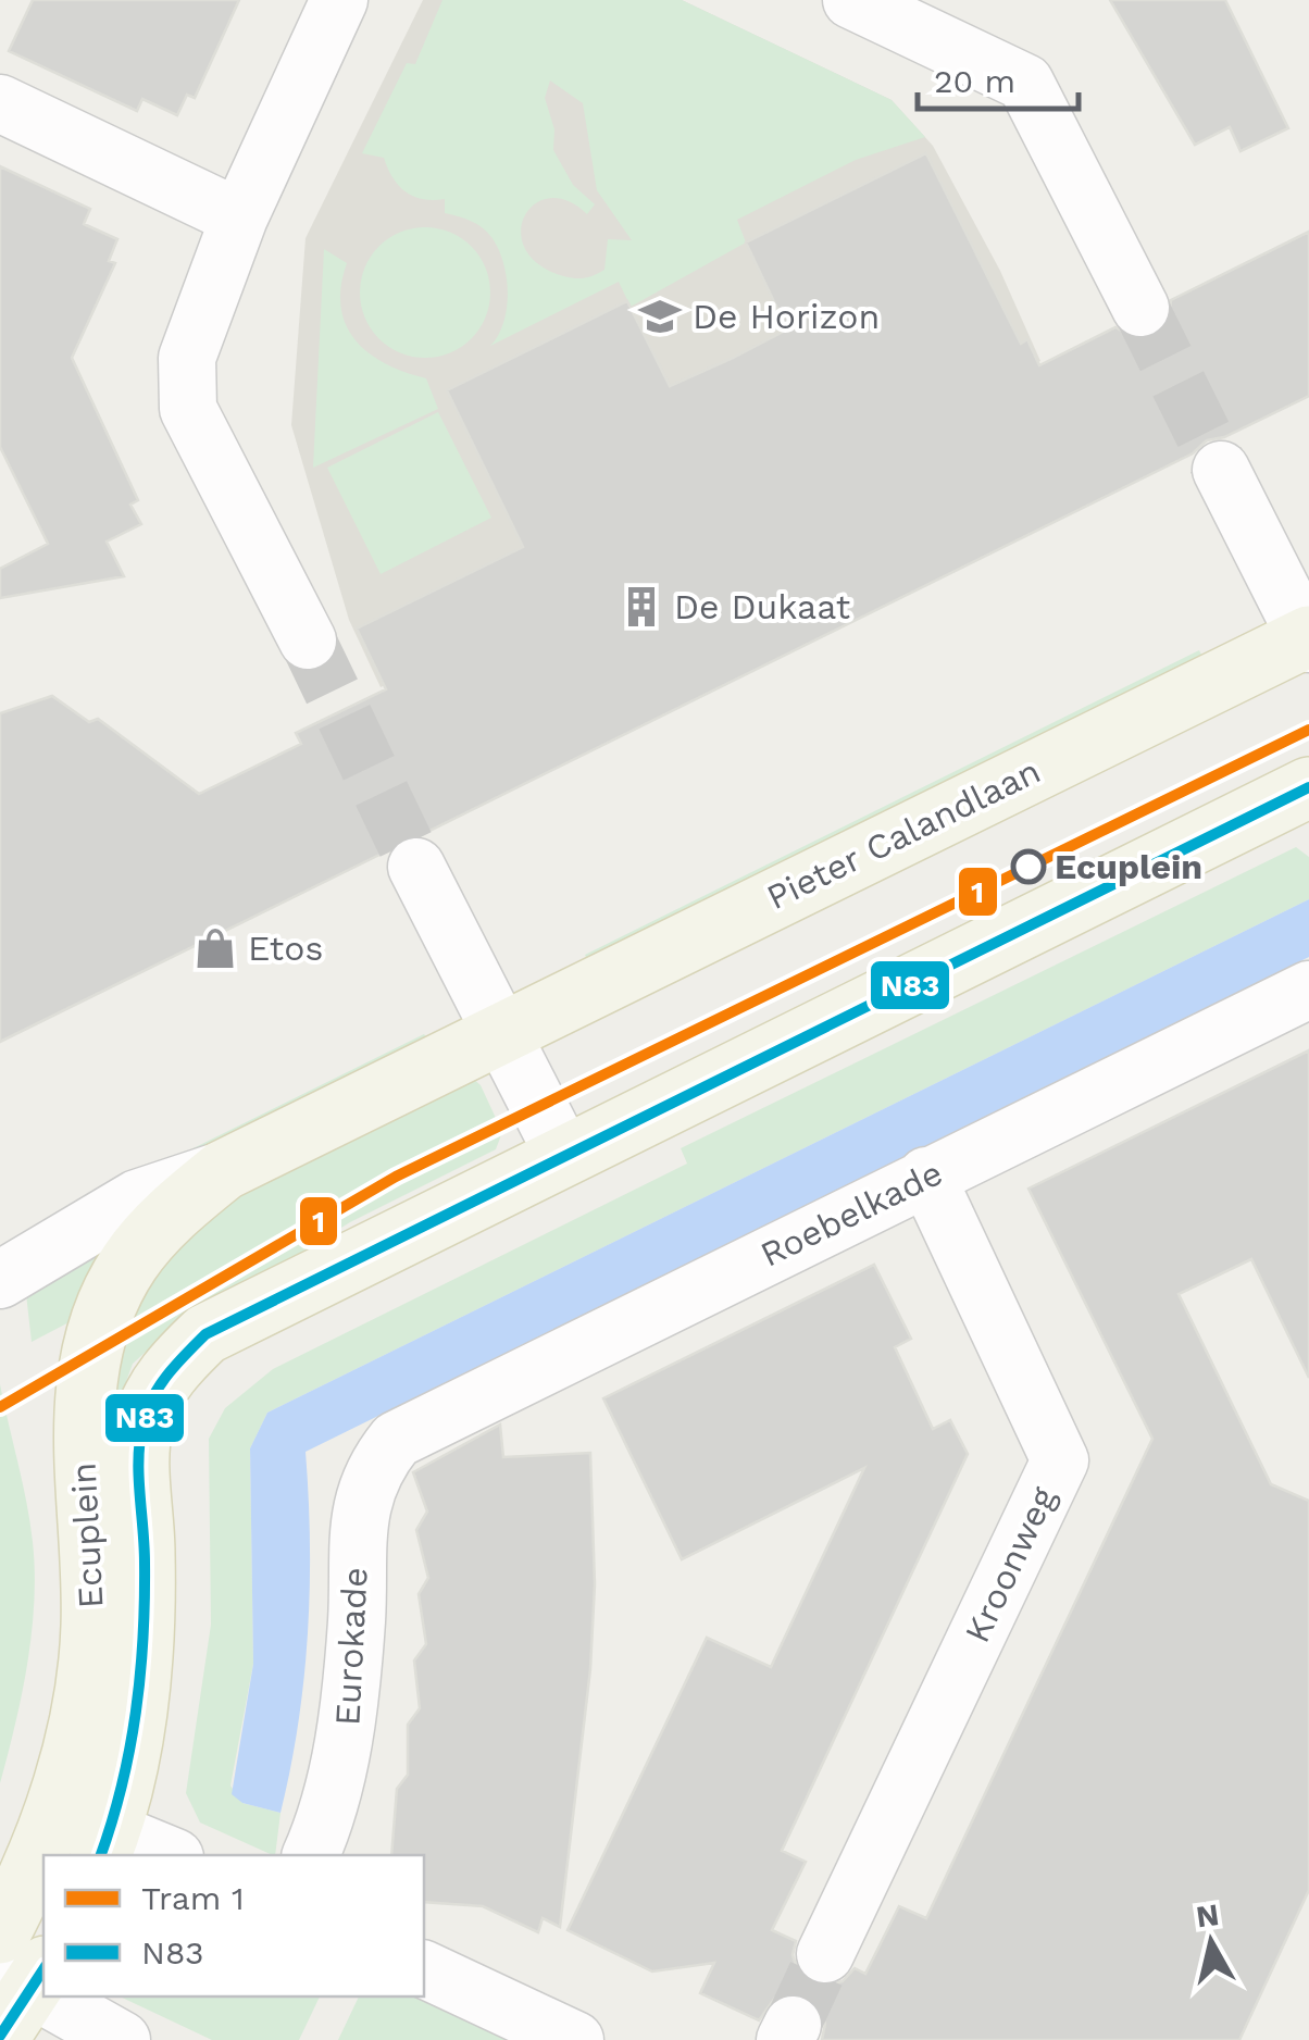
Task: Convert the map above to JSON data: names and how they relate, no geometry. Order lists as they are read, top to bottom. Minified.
{"streets":{"main road":["Pieter Calandlaan","Ecuplein"],"street":["Roebelkade","Kroonweg","Eurokade"]},"crossings":[["Pieter Calandlaan","Ecuplein"],["Roebelkade","Kroonweg"],["Roebelkade","Eurokade"]],"places":{"school or university":["De Horizon"],"building":["De Dukaat"],"other":["Ecuplein"],"shop":["Etos"]},"lines":["tram line 1","transit line N83"],"legend":["Tram 1","N83"],"scale_bar":"20 m","north":"top"}
